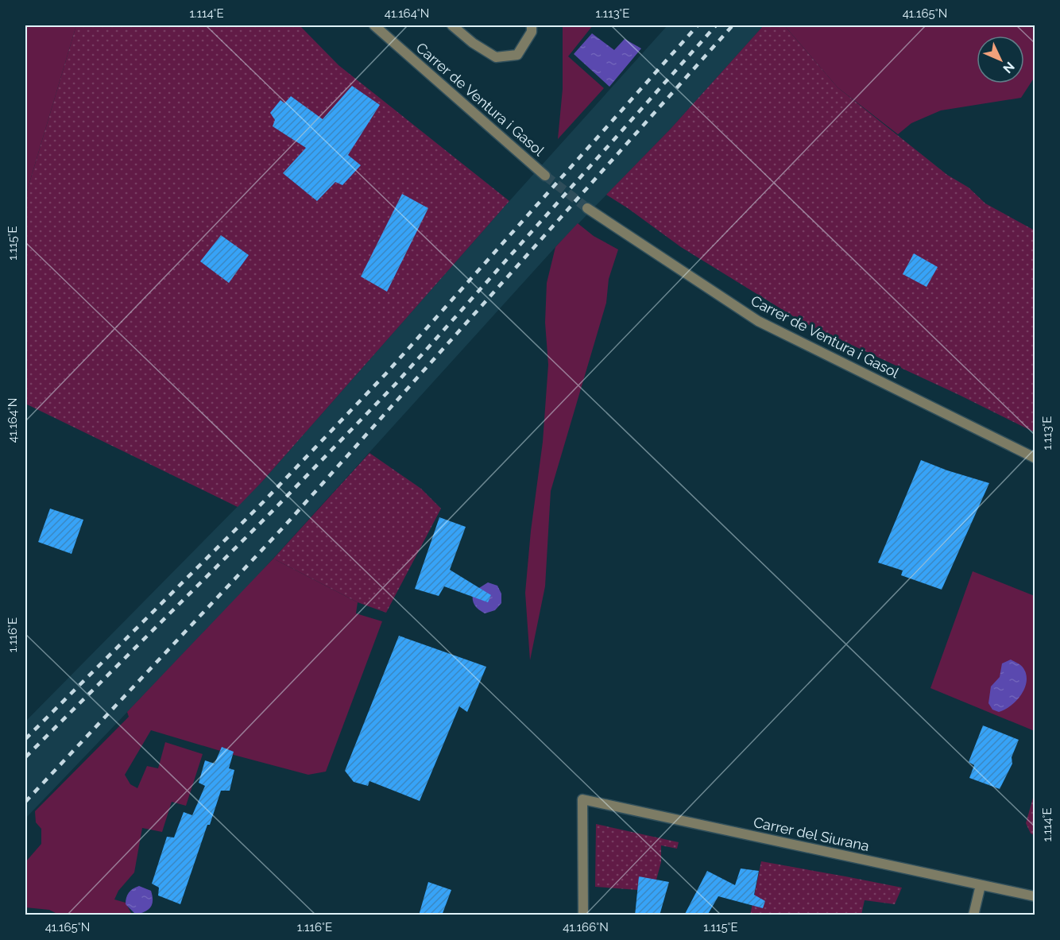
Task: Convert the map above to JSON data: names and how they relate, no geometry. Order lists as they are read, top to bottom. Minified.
{"streets":{"street":["Carrer de Ventura i Gasol","Carrer del Siurana"]},"north":"bottom right","coordinates":["1.114°E","41.164°N","1.113°E","41.165°N","1.115°E","1.116°E","41.166°N"]}
